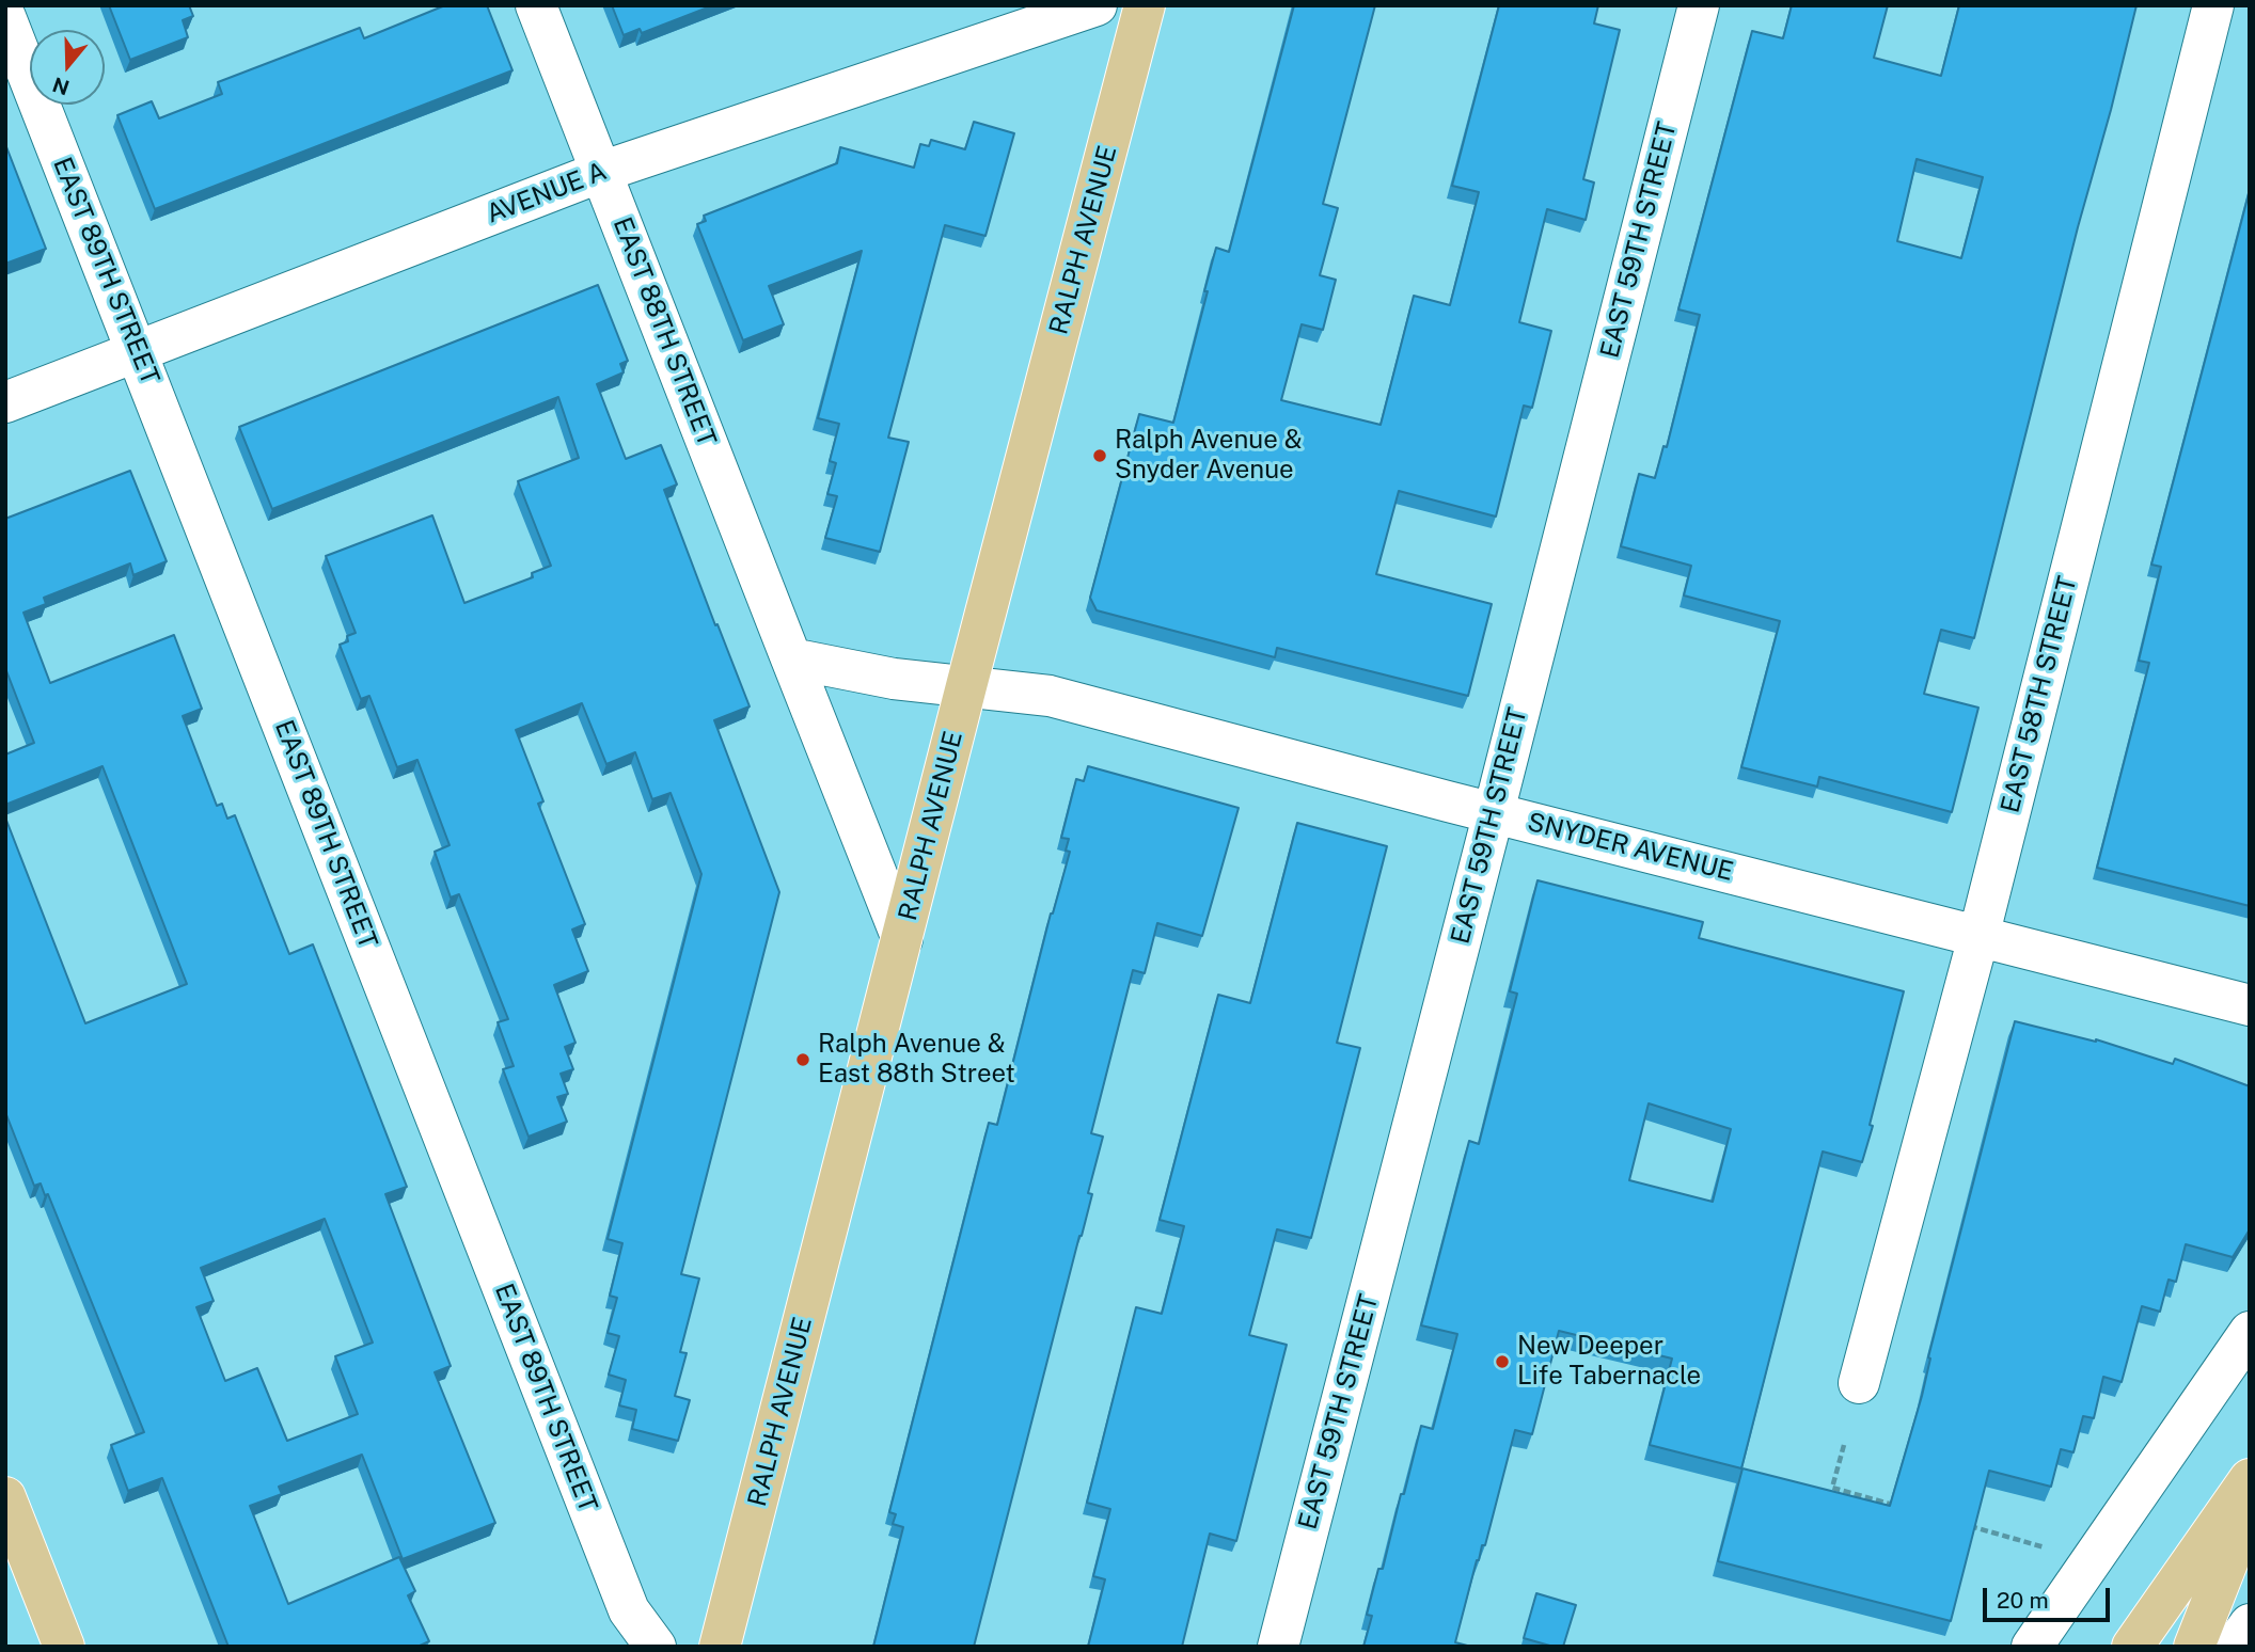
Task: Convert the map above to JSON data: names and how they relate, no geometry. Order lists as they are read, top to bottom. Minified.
{"streets":{"main road":["RALPH AVENUE"],"street":["AVENUE A","EAST 59TH STREET","EAST 89TH STREET","EAST 88TH STREET","EAST 58TH STREET","SNYDER AVENUE"]},"crossings":[["AVENUE A","EAST 89TH STREET"],["AVENUE A","EAST 88TH STREET"],["RALPH AVENUE","EAST 88TH STREET"],["RALPH AVENUE","SNYDER AVENUE"],["EAST 59TH STREET","SNYDER AVENUE"],["EAST 58TH STREET","SNYDER AVENUE"]],"places":["Ralph Avenue & Snyder Avenue","Ralph Avenue & East 88th Street","New Deeper Life Tabernacle"],"scale_bar":"20 m","north":"bottom"}
